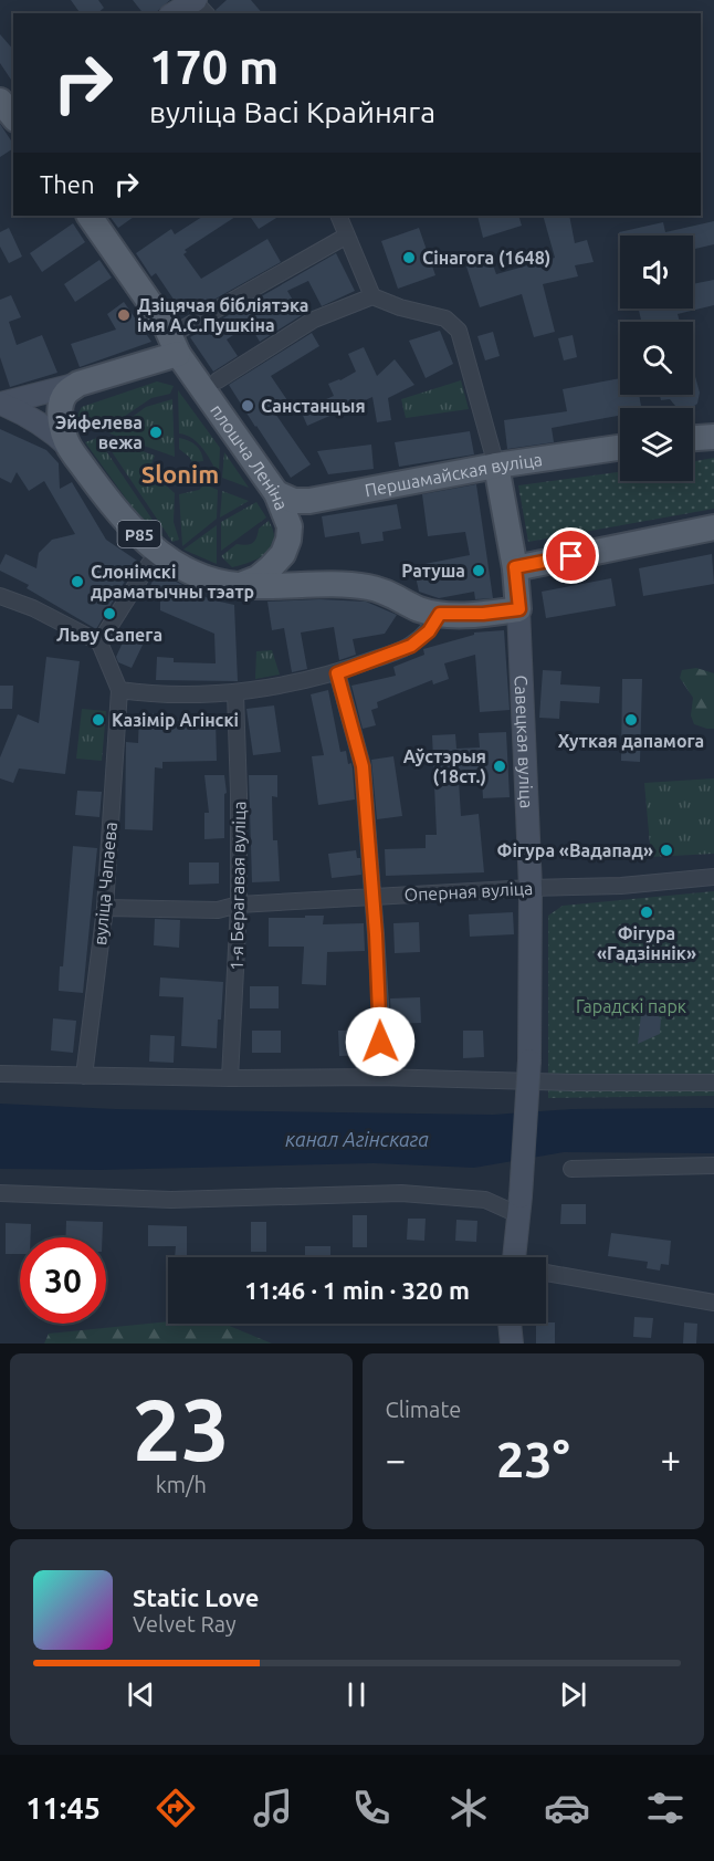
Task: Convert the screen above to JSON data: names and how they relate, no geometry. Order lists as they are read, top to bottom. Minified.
{"streets":{"main road":["плошча Леніна","Першамайская вуліца","Р85","Савецкая вуліца"],"street":["вуліца Чапаева","1-я Берагавая вуліца","Оперная вуліца"]},"crossings":[["плошча Леніна","Першамайская вуліца"],["плошча Леніна","Р85"],["Першамайская вуліца","Савецкая вуліца"],["Р85","Савецкая вуліца"],["Савецкая вуліца","Оперная вуліца"],["вуліца Чапаева","Оперная вуліца"],["1-я Берагавая вуліца","Оперная вуліца"]],"districts":["Slonim"],"water":["канал Агінскага"],"parks":["Гарадскі парк"],"places":["Сінагога (1648)","Дзіцячая бібліятэка імя А.С.Пушкіна","Санстанцыя","Эйфелева вежа","Ратуша","Слонімскі драматычны тэатр","Льву Сапега","Казімір Агінскі","Хуткая дапамога","Аўстэрыя (18ст.)","Фігура «Вадапад»","Фігура «Гадзіннік»"],"page":{"turn":["170 m","вуліца Васі Крайняга"],"then":"Then","limit":"30","trip":"11:46 · 1 min · 320 m","tile":[["23","km/h"],"Climate"],"heat":["−","23°","+"],"song":["Static Love","Velvet Ray"],"tabs":"11:45"}}
